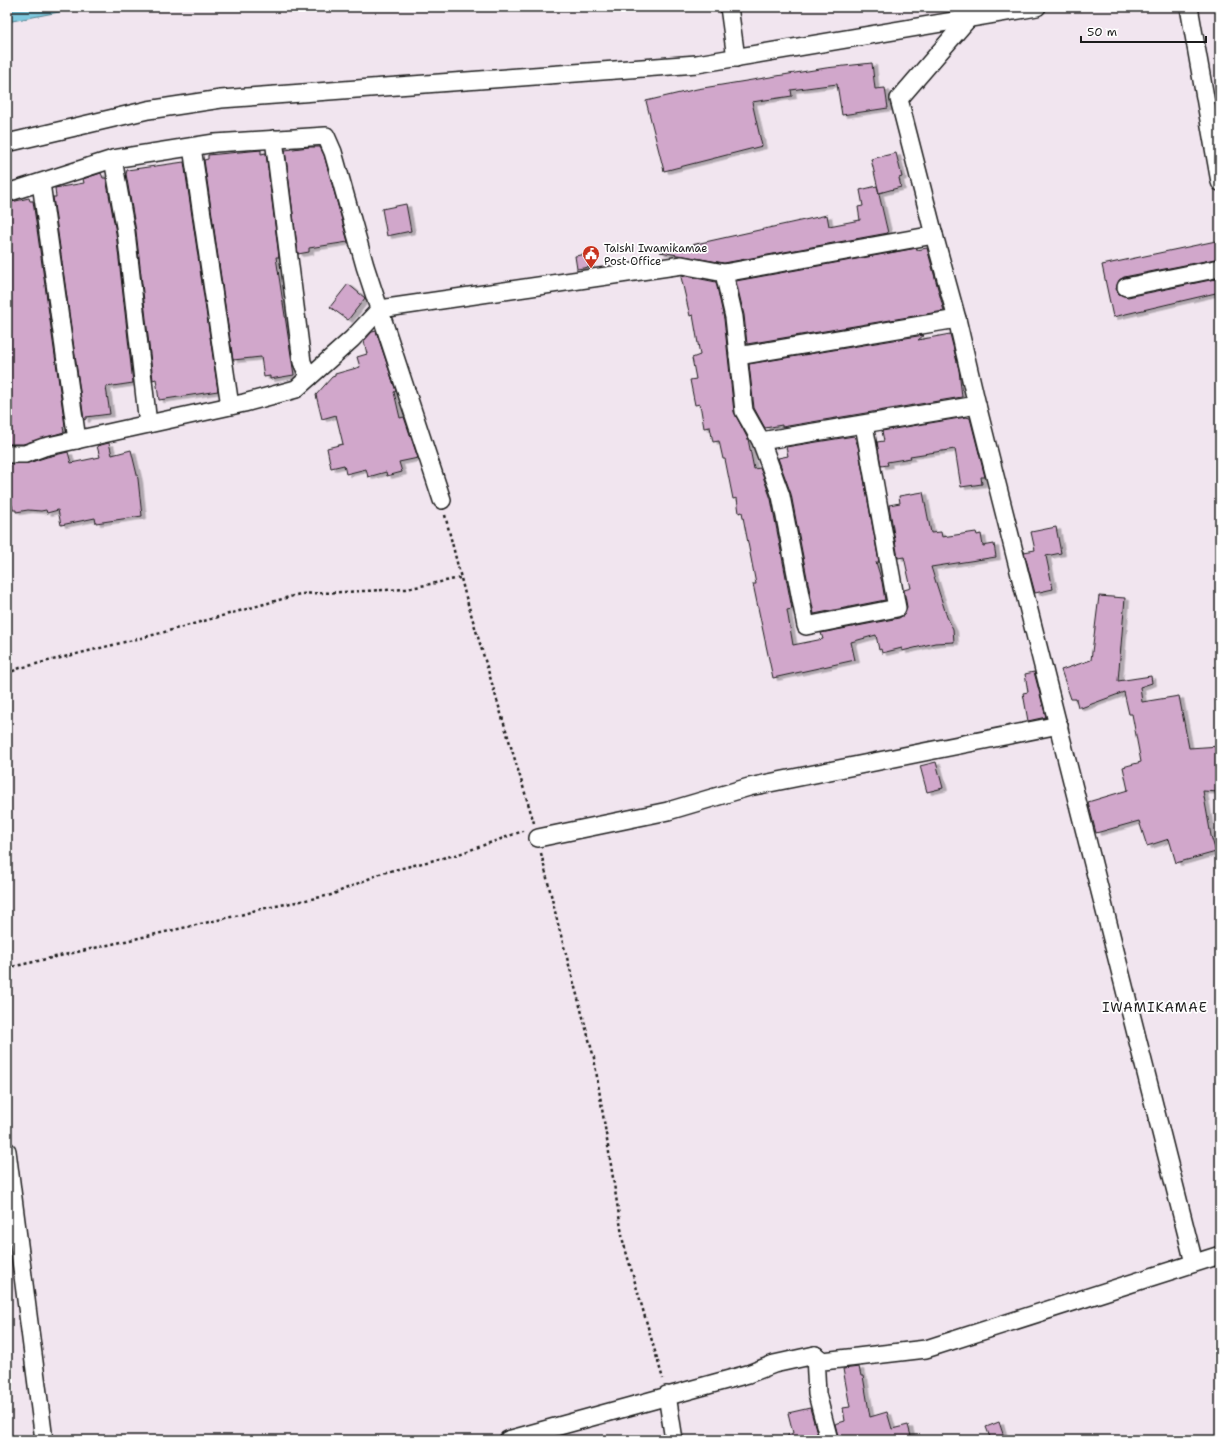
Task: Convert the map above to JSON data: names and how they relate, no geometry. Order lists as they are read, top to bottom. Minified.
{"districts":["IWAMIKAMAE"],"places":{"public building":["Taishi Iwamikamae Post Office"]},"scale_bar":"50 m"}
